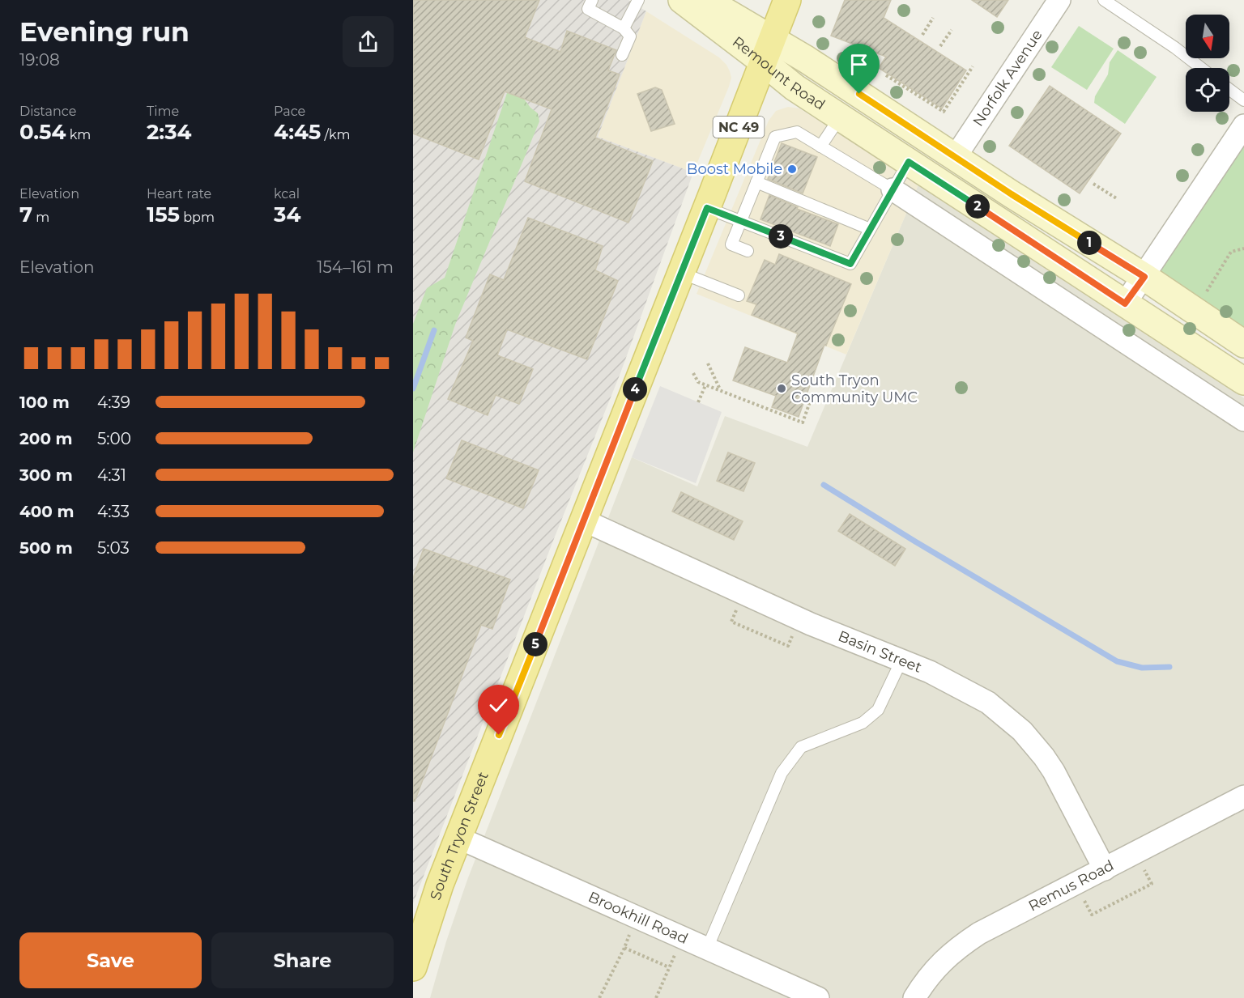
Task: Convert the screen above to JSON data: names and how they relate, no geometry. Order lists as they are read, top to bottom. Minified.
{"streets":{"main road":["Remount Road","NC 49","South Tryon Street"],"street":["Norfolk Avenue","Basin Street","Remus Road","Brookhill Road"]},"crossings":[["Remount Road","Norfolk Avenue"],["Remount Road","South Tryon Street"],["Basin Street","South Tryon Street"],["Basin Street","Remus Road"],["South Tryon Street","Brookhill Road"]],"places":["Boost Mobile","South Tryon Community UMC"],"north":"bottom","page":{"heading":["Evening run","19:08"],"stats":[["Distance","0.54 km"],["Time","2:34"],["Pace","4:45 /km"],["Elevation","7 m"],["Heart rate","155 bpm"],["kcal","34"]],"pins":["2","3","1","4","5"],"chart":["Elevation","154–161 m"],"list":[{"name":"100 m","note":"4:39"},{"name":"200 m","note":"5:00"},{"name":"300 m","note":"4:31"},{"name":"400 m","note":"4:33"},{"name":"500 m","note":"5:03"}],"buttons":["Save","Share"]}}
